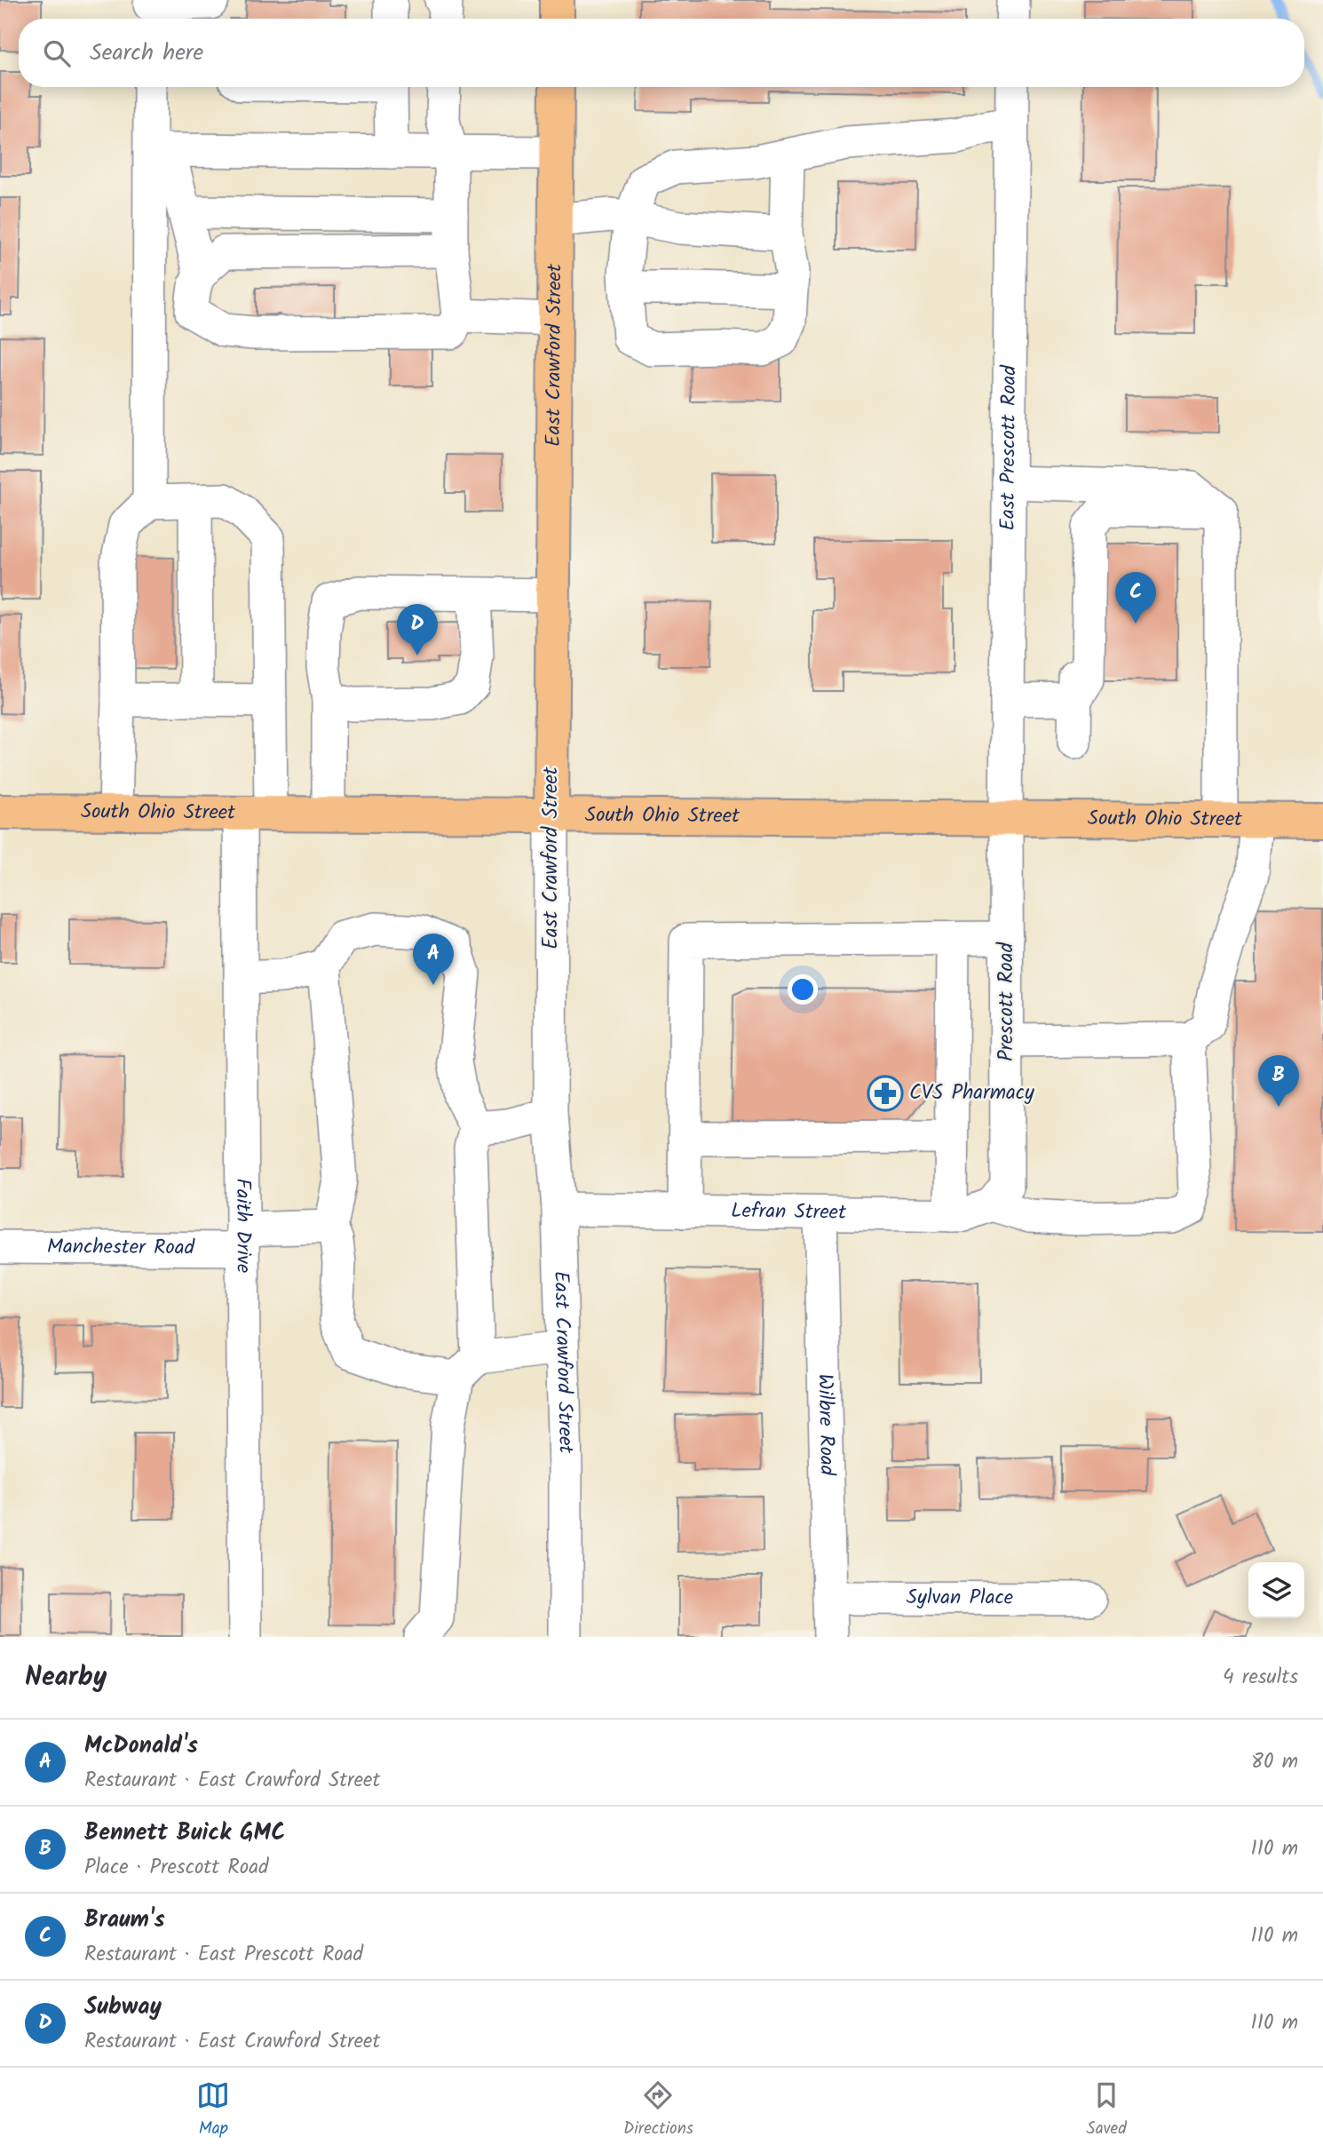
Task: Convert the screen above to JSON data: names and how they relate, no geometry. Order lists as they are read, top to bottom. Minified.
{"streets":{"main road":["East Crawford Street","South Ohio Street"],"street":["East Prescott Road","Prescott Road","Lefran Street","Faith Drive","Manchester Road","Wilbre Road","Sylvan Place"]},"crossings":[["East Crawford Street","South Ohio Street"],["East Crawford Street","Lefran Street"],["East Prescott Road","South Ohio Street"],["East Prescott Road","Prescott Road"],["South Ohio Street","Prescott Road"],["South Ohio Street","Faith Drive"],["Prescott Road","Lefran Street"],["Lefran Street","Wilbre Road"],["Faith Drive","Manchester Road"],["Wilbre Road","Sylvan Place"]],"places":{"pharmacy":["CVS Pharmacy"]},"page":{"search":"Search here","pins":["C","D","A","B"],"heading":["Nearby","4 results"],"list":[{"mark":"A","name":"McDonald's","note":"Restaurant · East Crawford Street","value":"80 m"},{"mark":"B","name":"Bennett Buick GMC","note":"Place · Prescott Road","value":"110 m"},{"mark":"C","name":"Braum's","note":"Restaurant · East Prescott Road","value":"110 m"},{"mark":"D","name":"Subway","note":"Restaurant · East Crawford Street","value":"110 m"}],"nav":["Map","Directions","Saved"]}}
